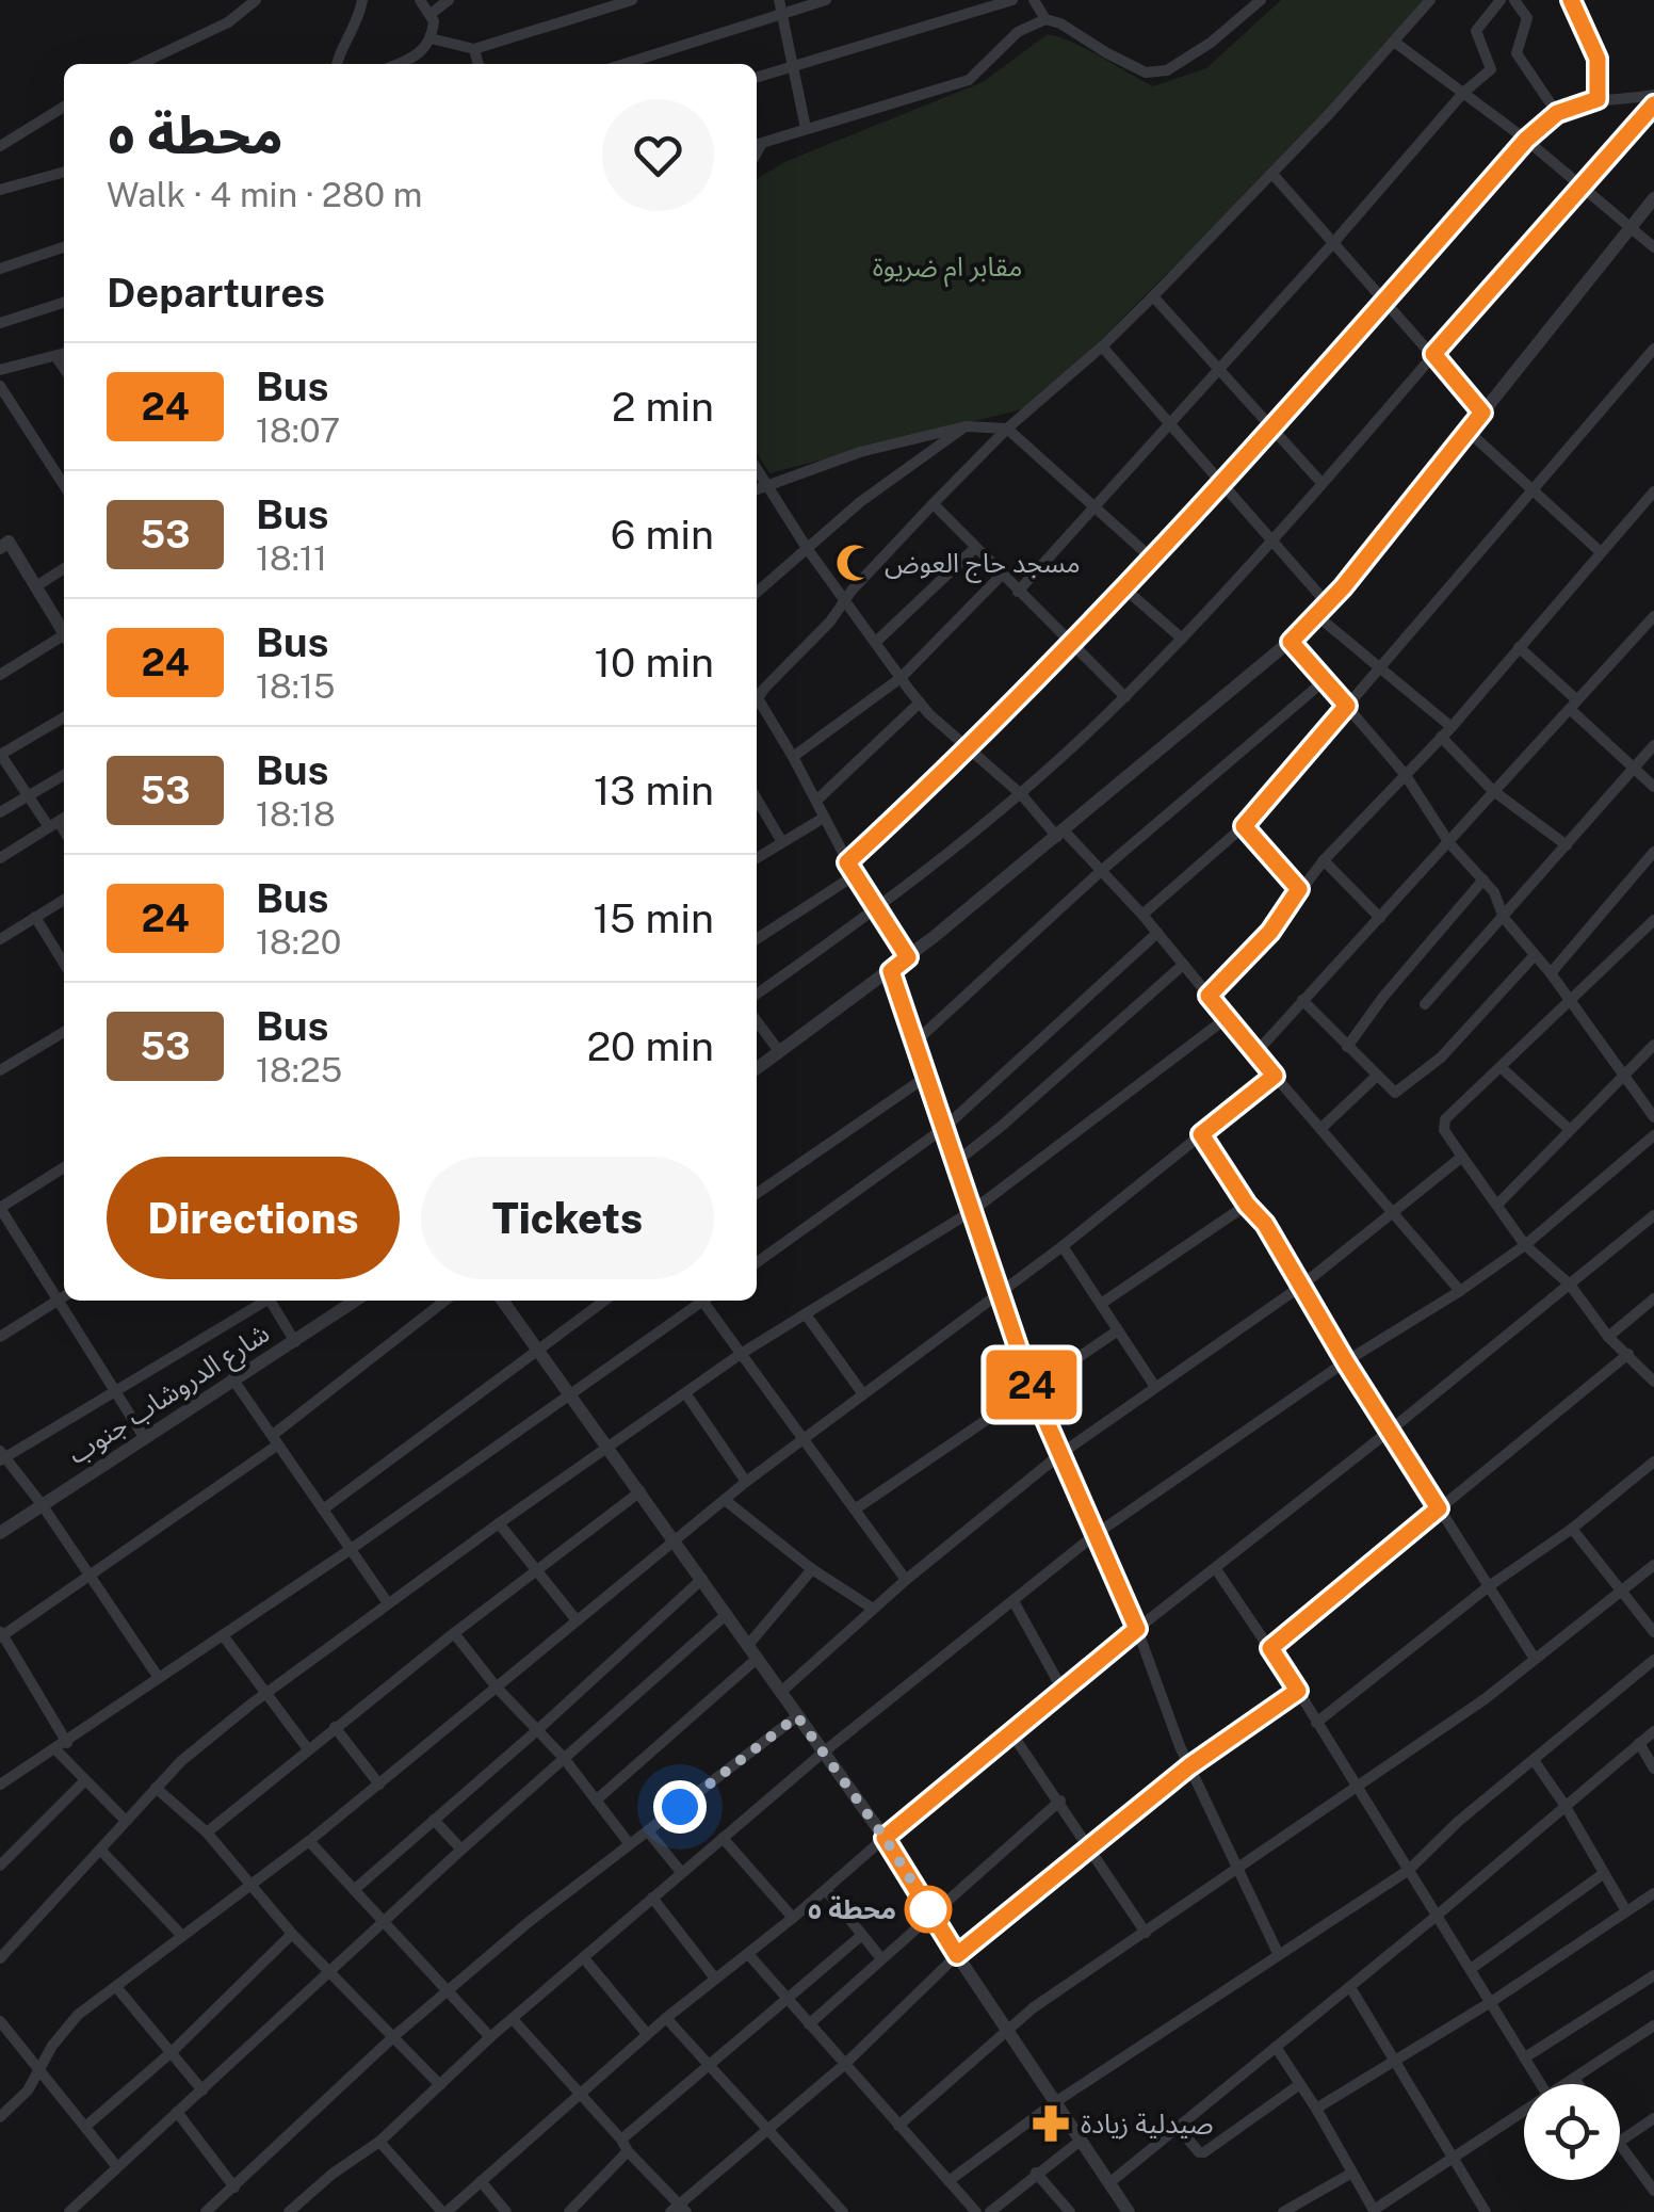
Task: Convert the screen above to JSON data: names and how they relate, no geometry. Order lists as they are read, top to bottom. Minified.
{"streets":{"street":["شارع الدروشاب جنوب"]},"parks":["مقابر ام ضريوة"],"places":{"mosque":["مسجد حاج العوض"],"other":["محطة ٥"],"pharmacy":["صيدلية زيادة"]},"lines":["bus line 24"],"page":{"on_map":"24","heading":[["محطة ٥","Walk · 4 min · 280 m"],"Departures"],"list":[{"mark":"24","name":"Bus","note":"18:07","value":"2 min"},{"mark":"53","name":"Bus","note":"18:11","value":"6 min"},{"mark":"24","name":"Bus","note":"18:15","value":"10 min"},{"mark":"53","name":"Bus","note":"18:18","value":"13 min"},{"mark":"24","name":"Bus","note":"18:20","value":"15 min"},{"mark":"53","name":"Bus","note":"18:25","value":"20 min"}],"buttons":["Directions","Tickets"]}}
